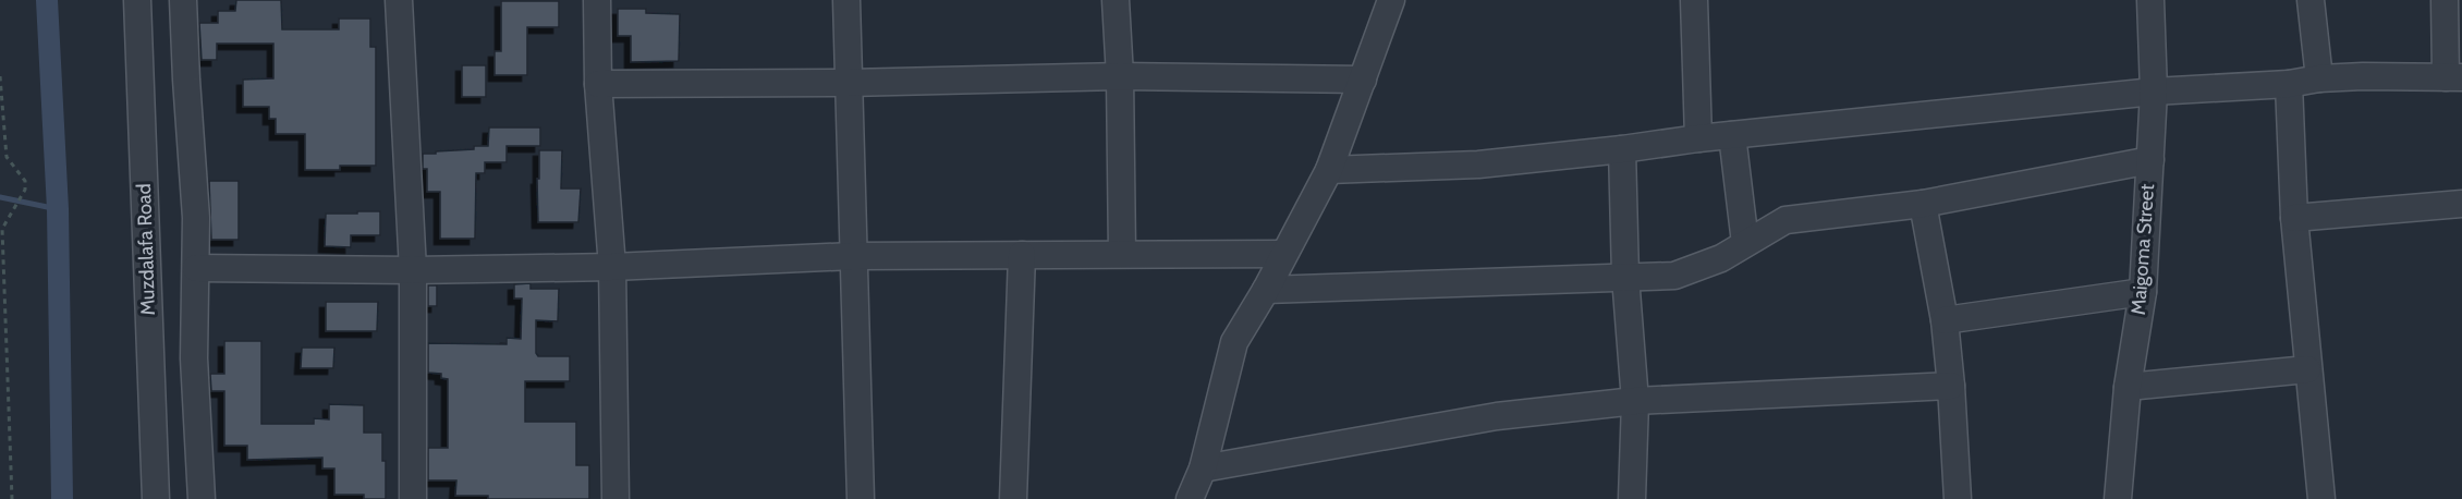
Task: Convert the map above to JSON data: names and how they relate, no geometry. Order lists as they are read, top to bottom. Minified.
{"streets":{"street":["Muzdalafa Road","Maigoma Street"]}}
